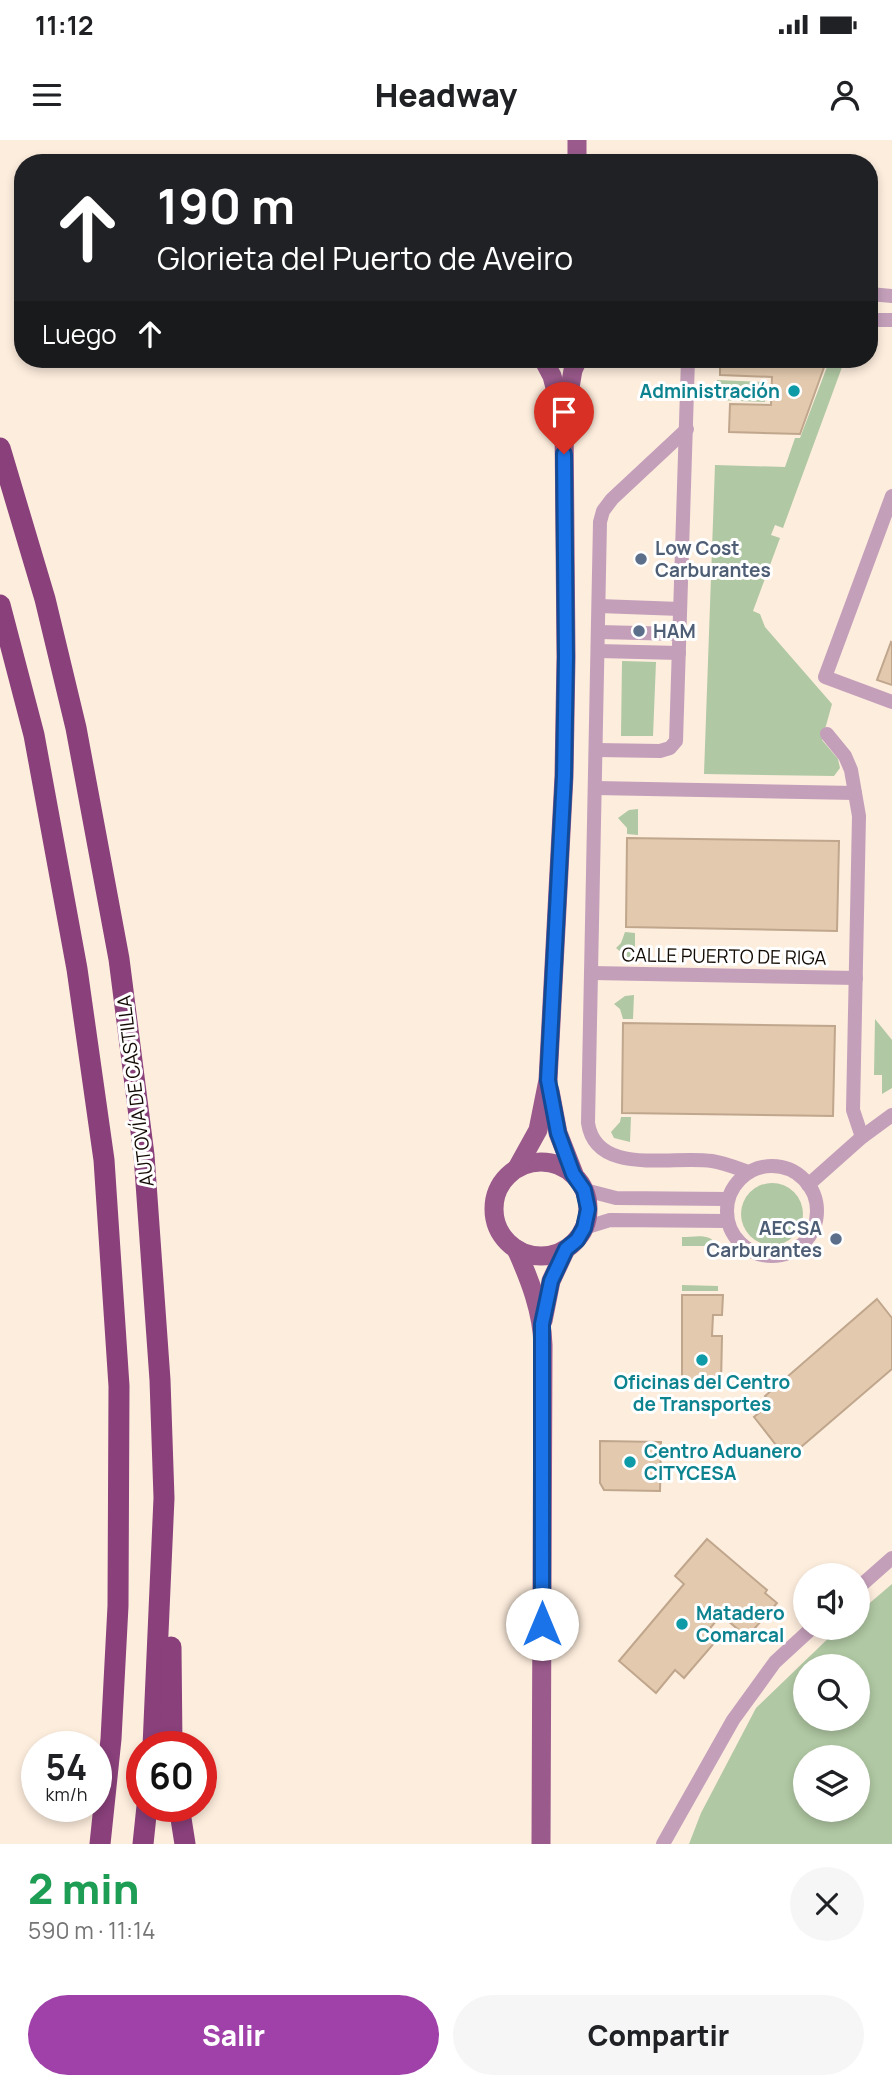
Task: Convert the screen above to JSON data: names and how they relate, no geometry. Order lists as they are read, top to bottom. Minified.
{"streets":{"highway":["AUTOVÍA DE CASTILLA"],"street":["CALLE PUERTO DE RIGA"]},"places":["Administración","Low Cost Carburantes","HAM","AECSA Carburantes","Oficinas del Centro de Transportes","Centro Aduanero CITYCESA","Matadero Comarcal"],"page":{"status":"11:12","header":"Headway","turn":["190 m","Glorieta del Puerto de Aveiro"],"then":"Luego","speed":"54 km/h","limit":"60","heading":["2 min","590 m · 11:14"],"buttons":["Salir","Compartir"]}}
